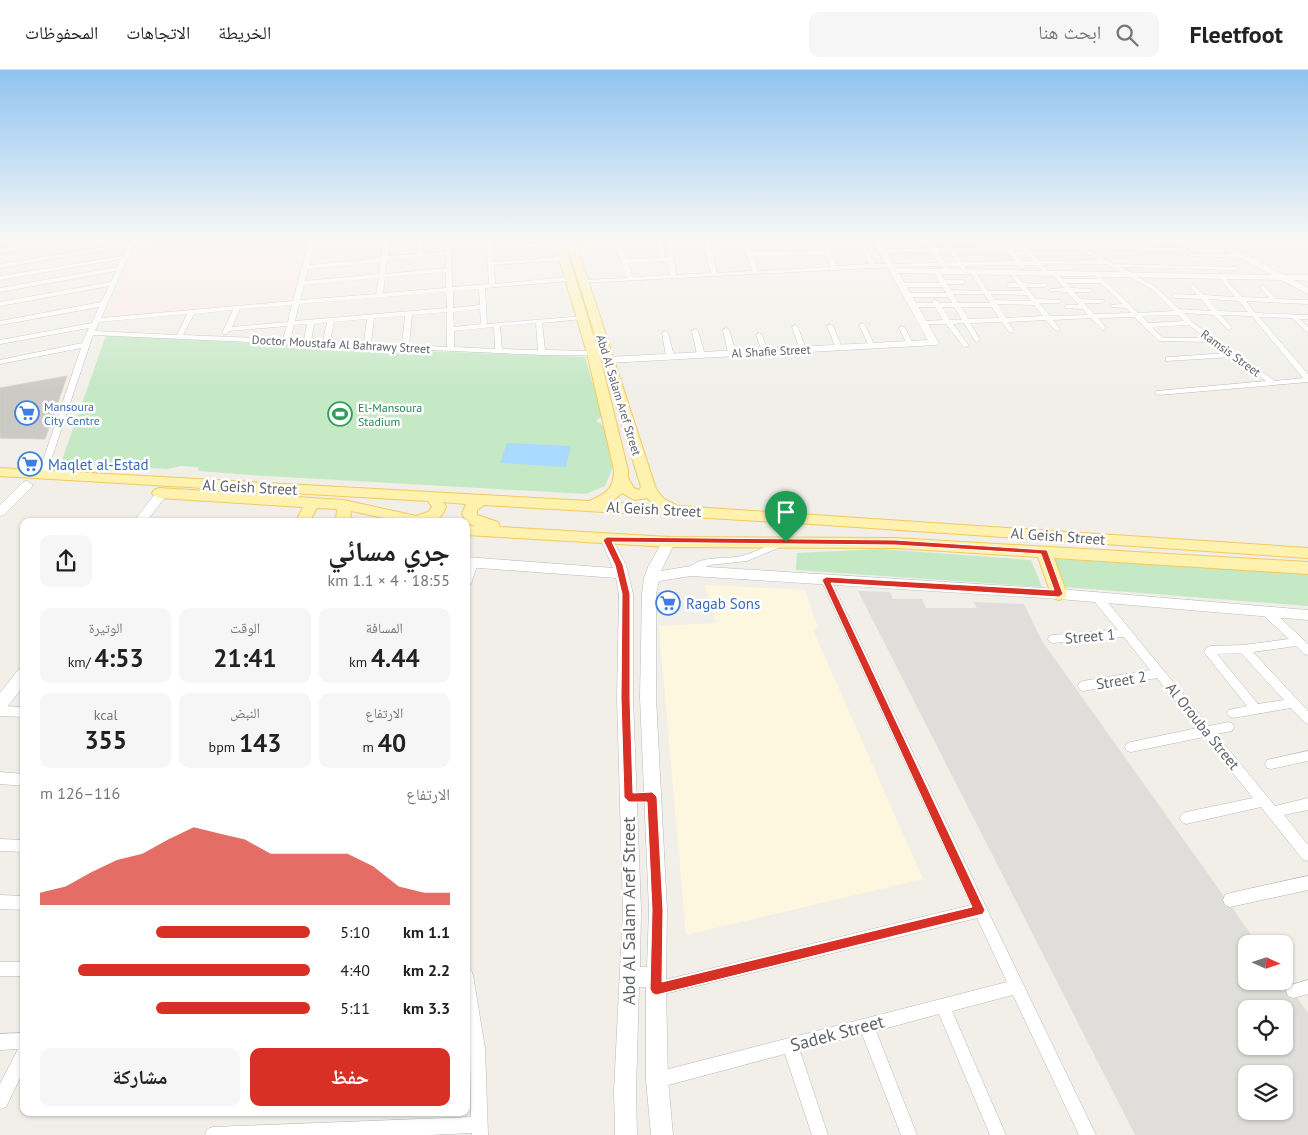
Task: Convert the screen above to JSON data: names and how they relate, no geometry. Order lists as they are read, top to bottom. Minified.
{"streets":{"main road":["Abd Al Salam Aref Street","Al Geish Street"],"street":["Doctor Moustafa Al Bahrawy Street","Al Shafie Street","Ramsis Street","Street 1","Street 2","Al Orouba Street","Sadek Street"]},"crossings":[["Doctor Moustafa Al Bahrawy Street","Abd Al Salam Aref Street"],["Al Shafie Street","Abd Al Salam Aref Street"],["Abd Al Salam Aref Street","Al Geish Street"],["Abd Al Salam Aref Street","Sadek Street"],["Street 1","Al Orouba Street"],["Street 2","Al Orouba Street"]],"places":{"supermarket":["Mansoura City Centre","Maqlet al-Estad","Ragab Sons"],"sports":["El-Mansoura Stadium"]},"north":"right","page":{"header":"Fleetfoot","search":"ابحث هنا","nav":["الخريطة","الاتجاهات","المحفوظات"],"heading":["جري مسائي","18:55 · 4 × 1.1 km"],"stats":[["المسافة","4.44 km"],["الوقت","21:41"],["الوتيرة","4:53 /km"],["الارتفاع","40 m"],["النبض","143 bpm"],["kcal","355"]],"chart":["الارتفاع","116–126 m"],"list":[{"name":"1.1 km","note":"5:10"},{"name":"2.2 km","note":"4:40"},{"name":"3.3 km","note":"5:11"}],"buttons":["حفظ","مشاركة"]}}
